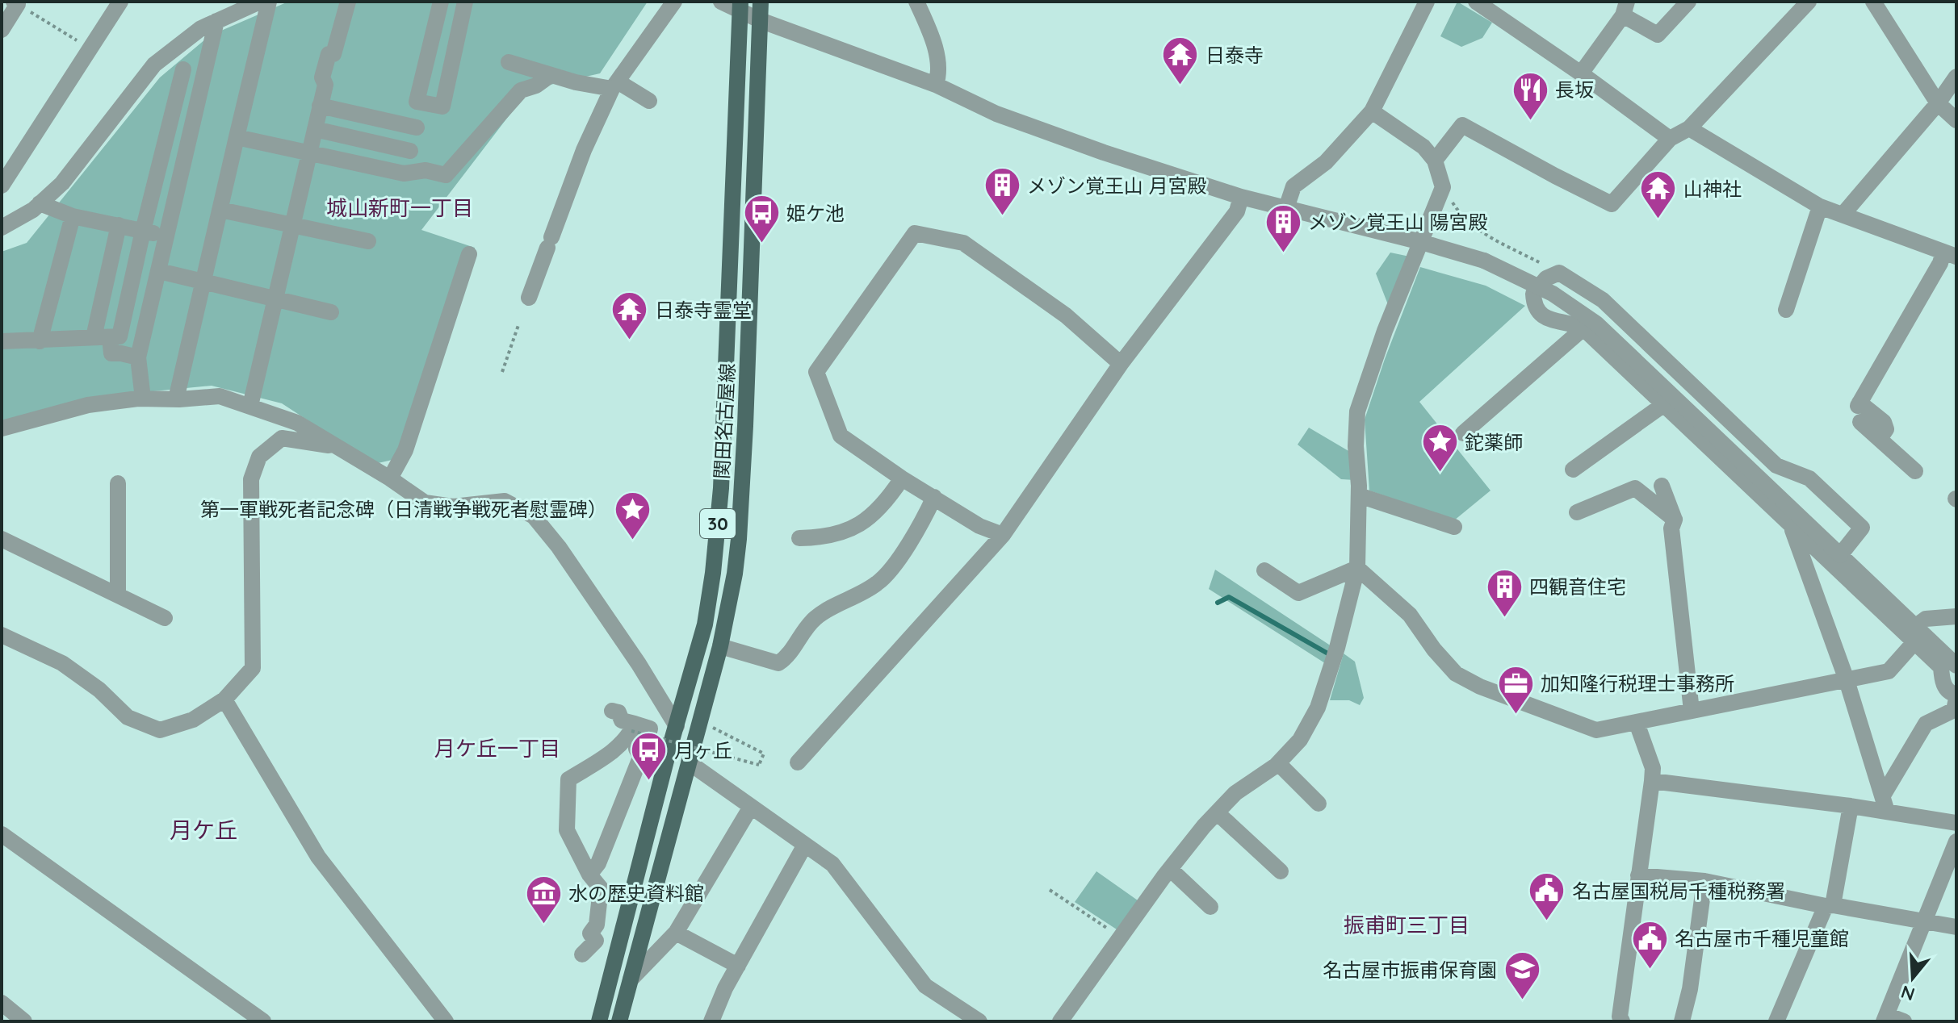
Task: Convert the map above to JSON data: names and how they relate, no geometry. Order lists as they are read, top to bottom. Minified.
{"streets":{"main road":["関田名古屋線","30"]},"districts":["城山新町一丁目","月ケ丘一丁目","月ケ丘","振甫町三丁目"],"places":{"temple":["日泰寺","山神社","日泰寺霊堂"],"restaurant":["長坂"],"building":["メゾン覚王山 月宮殿","メゾン覚王山 陽宮殿","四観音住宅"],"bus stop":["姫ケ池","月ヶ丘"],"place":["鉈薬師","第一軍戦死者記念碑（日清戦争戦死者慰霊碑）"],"office":["加知隆行税理士事務所"],"public building":["名古屋国税局千種税務署","名古屋市千種児童館"],"museum":["水の歴史資料館"],"school or university":["名古屋市振甫保育園"]},"north":"bottom"}
